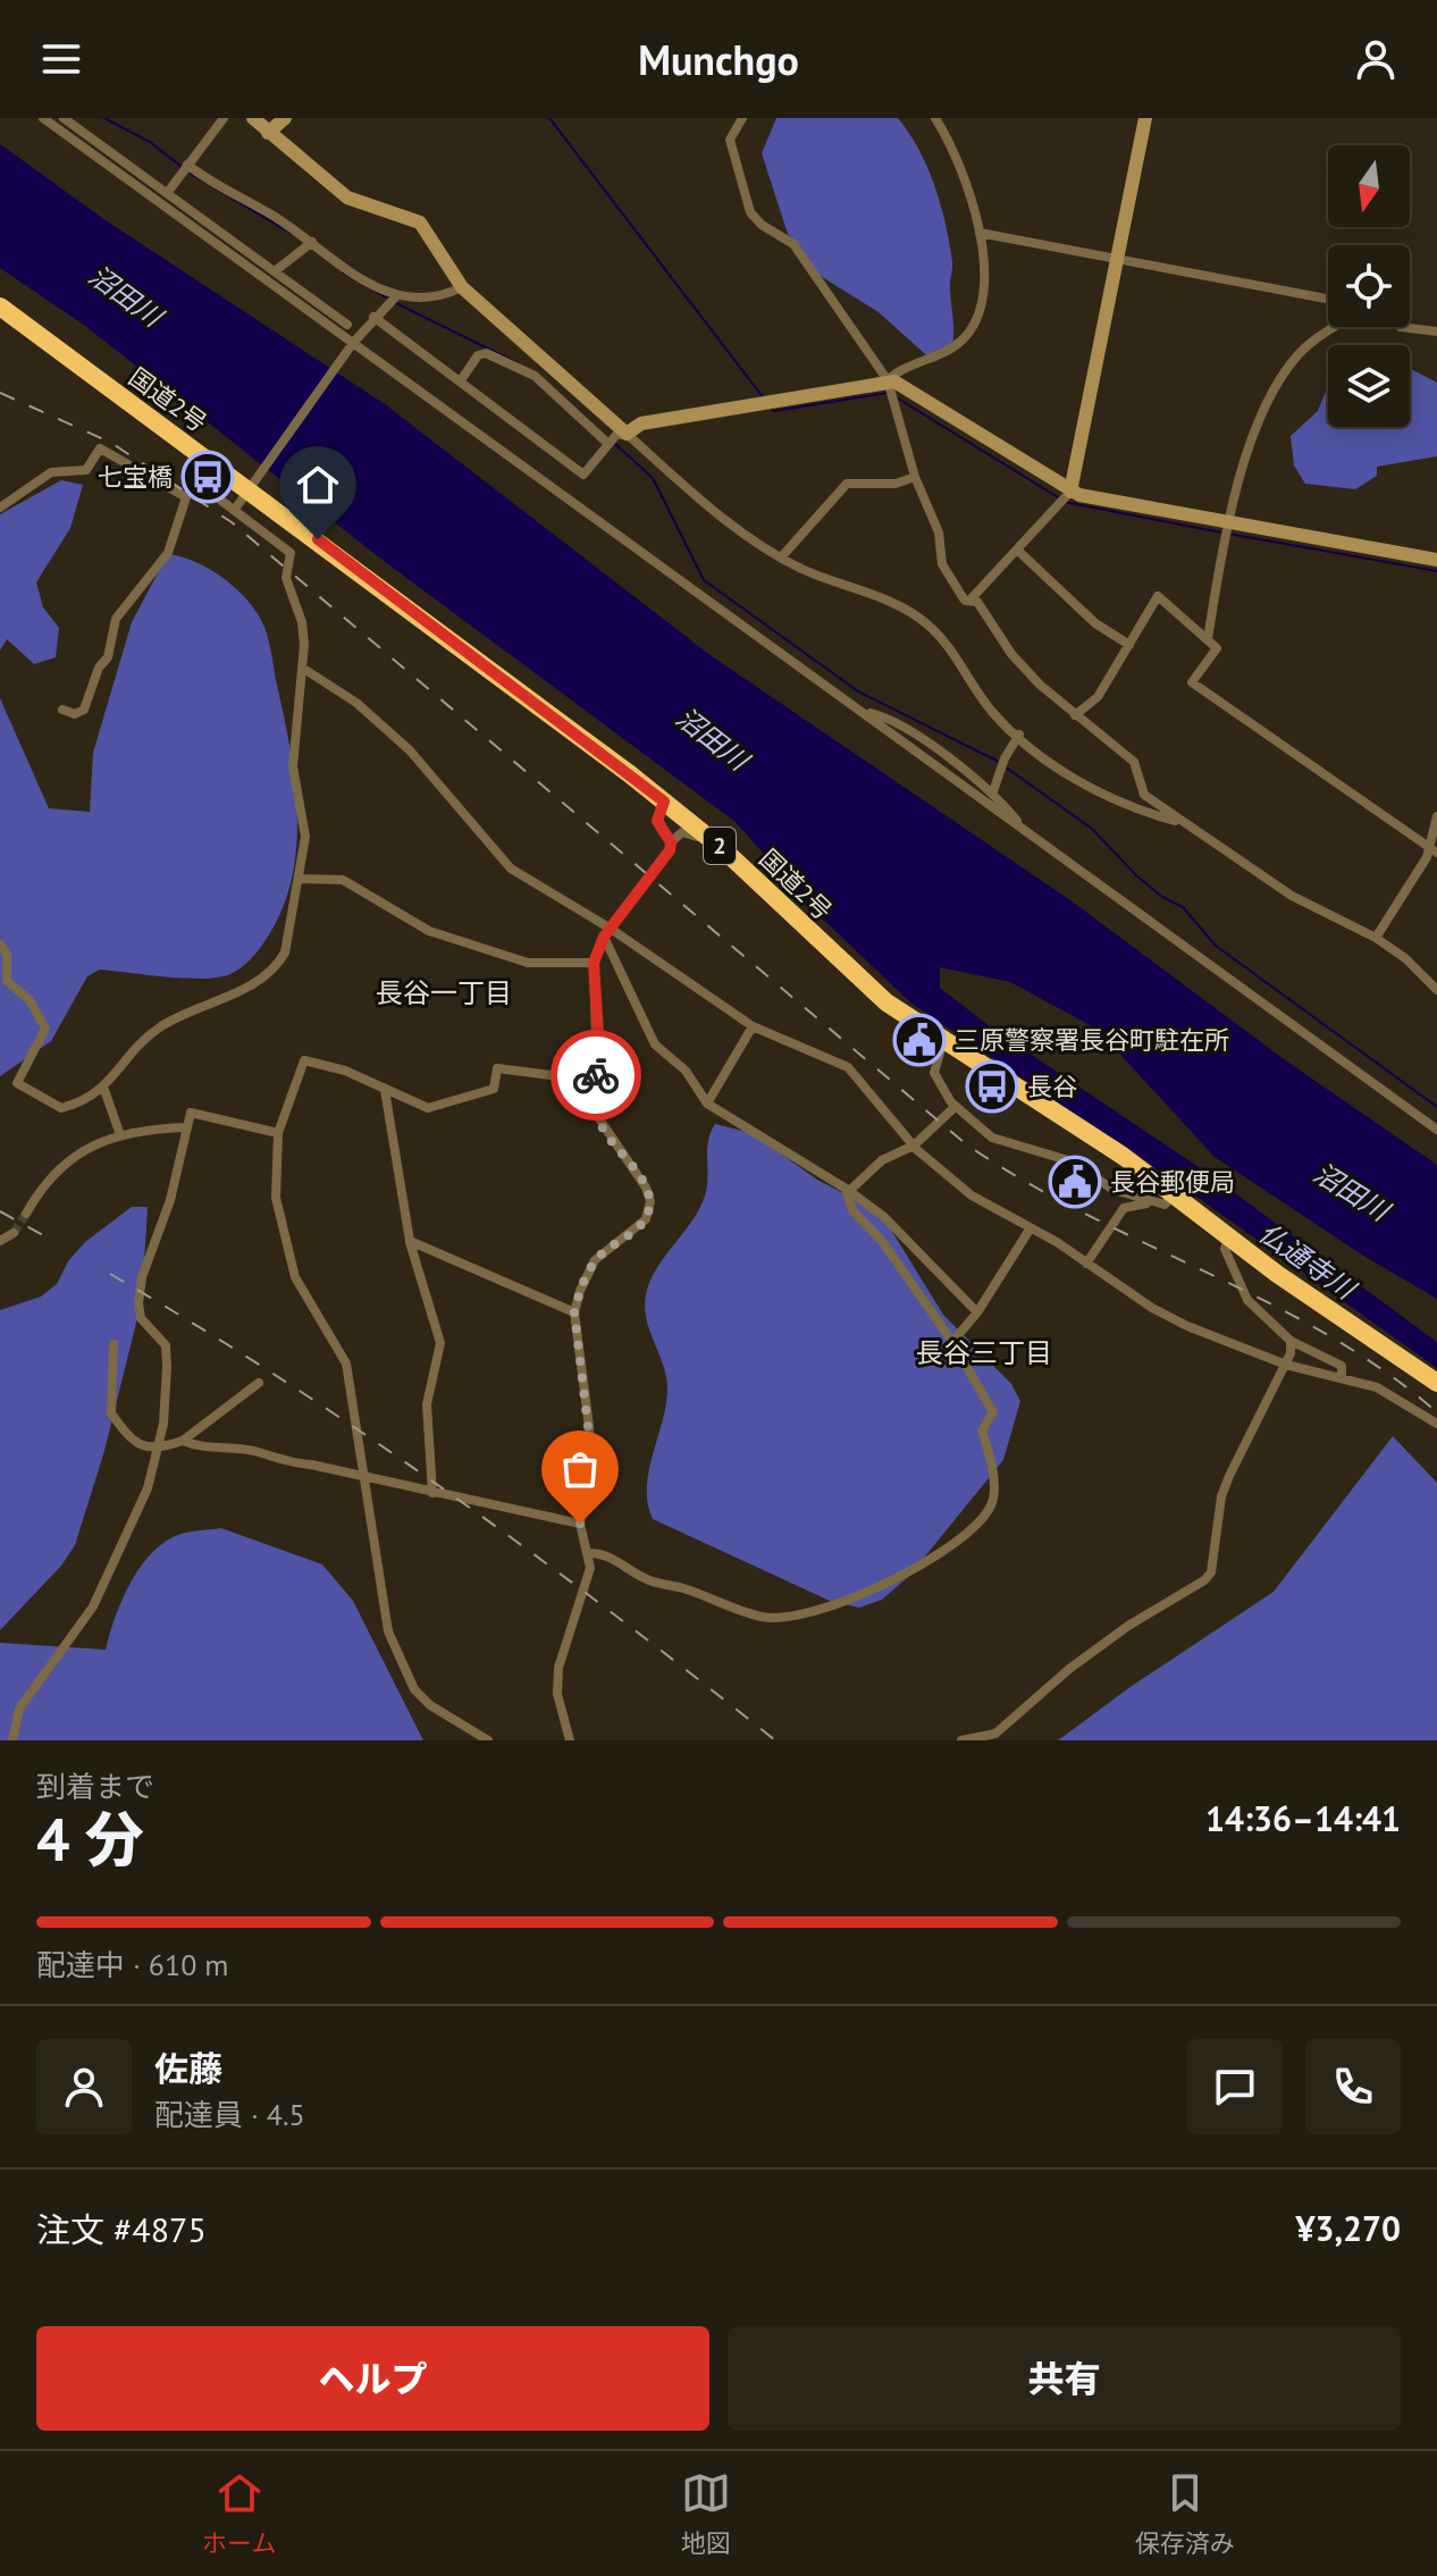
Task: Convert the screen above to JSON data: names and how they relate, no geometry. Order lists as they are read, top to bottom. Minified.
{"streets":{"highway":["国道2号","2"]},"districts":["長谷一丁目","長谷三丁目"],"water":["沼田川","仏通寺川"],"places":{"bus stop":["七宝橋","長谷"],"public building":["三原警察署長谷町駐在所","長谷郵便局"]},"north":"bottom","page":{"header":"Munchgo","heading":["4 分","到着まで","14:36–14:41"],"panel":["佐藤","配達員 · 4.5","注文 #4875","¥3,270"],"bar":"配達中 · 610 m","buttons":["ヘルプ","共有"],"tabs":["ホーム","地図","保存済み"]}}
